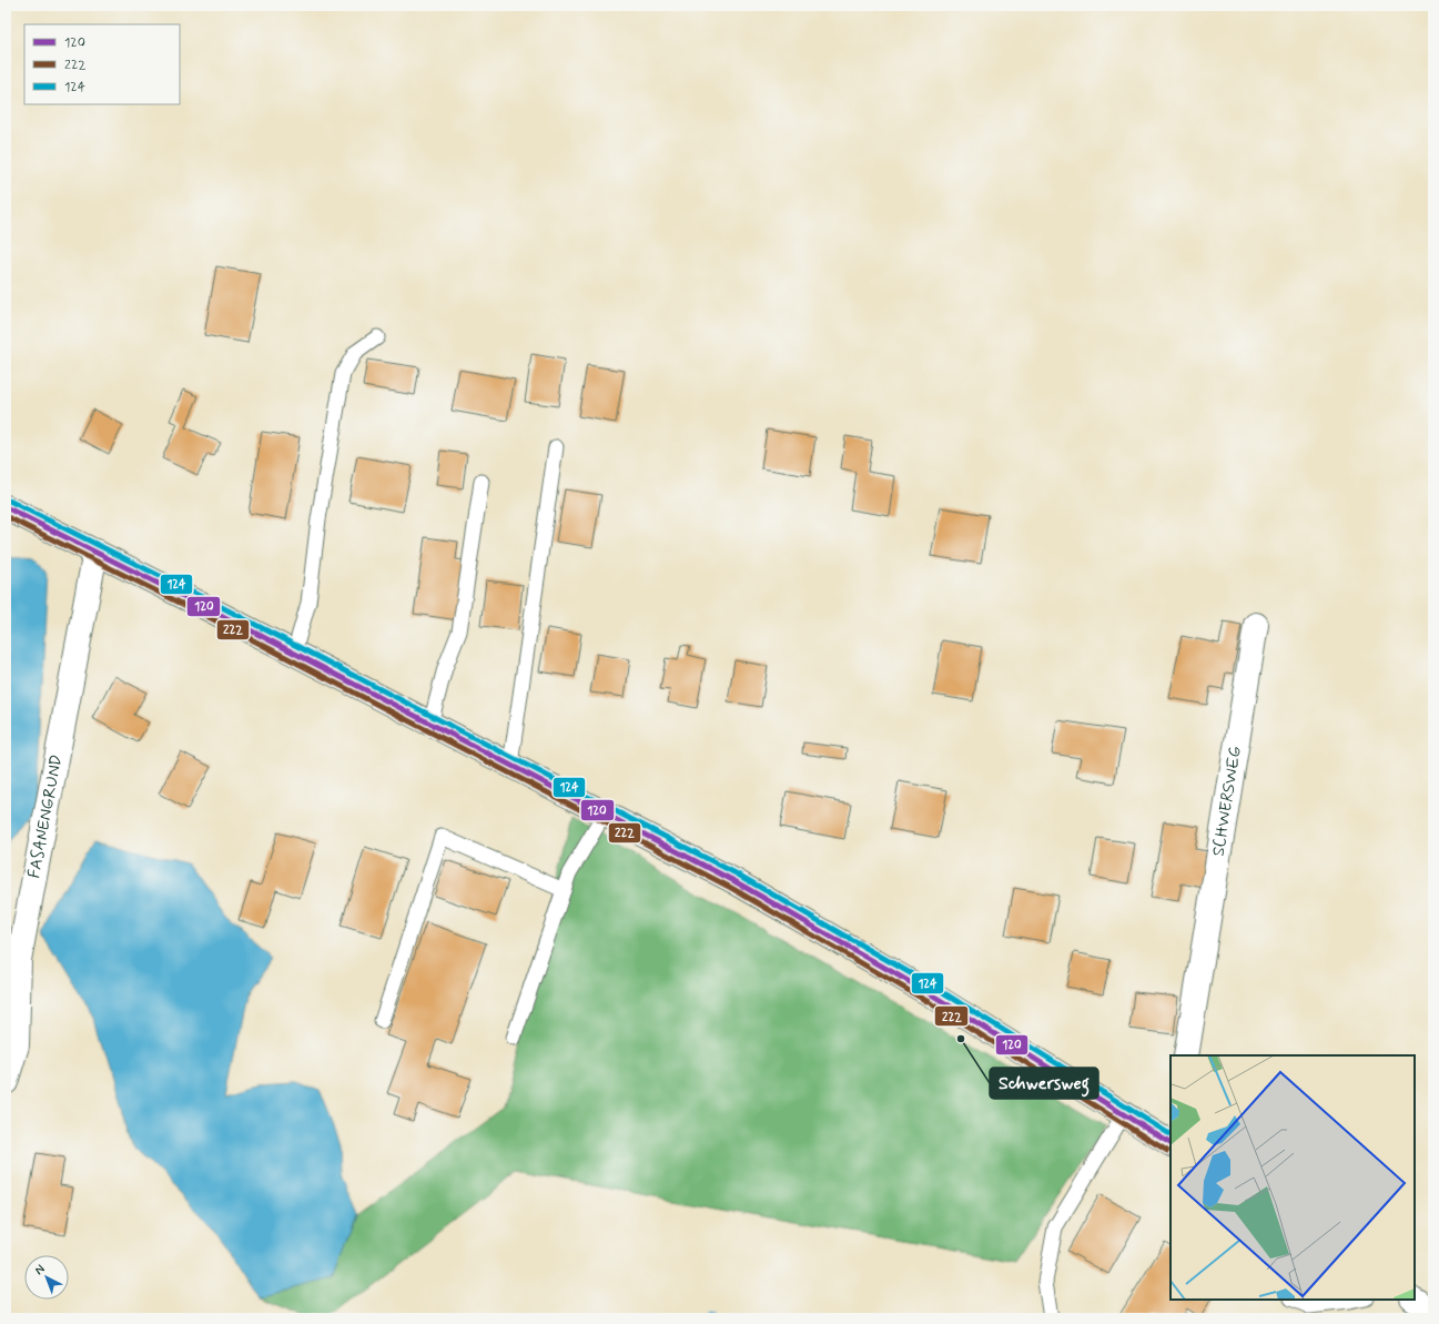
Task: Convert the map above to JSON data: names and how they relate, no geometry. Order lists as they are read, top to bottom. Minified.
{"streets":{"street":["SCHWERSWEG","FASANENGRUND"]},"places":["Schwersweg"],"lines":["transit line 124","transit line 120","transit line 222"],"legend":["120","222","124"],"north":"top left"}
